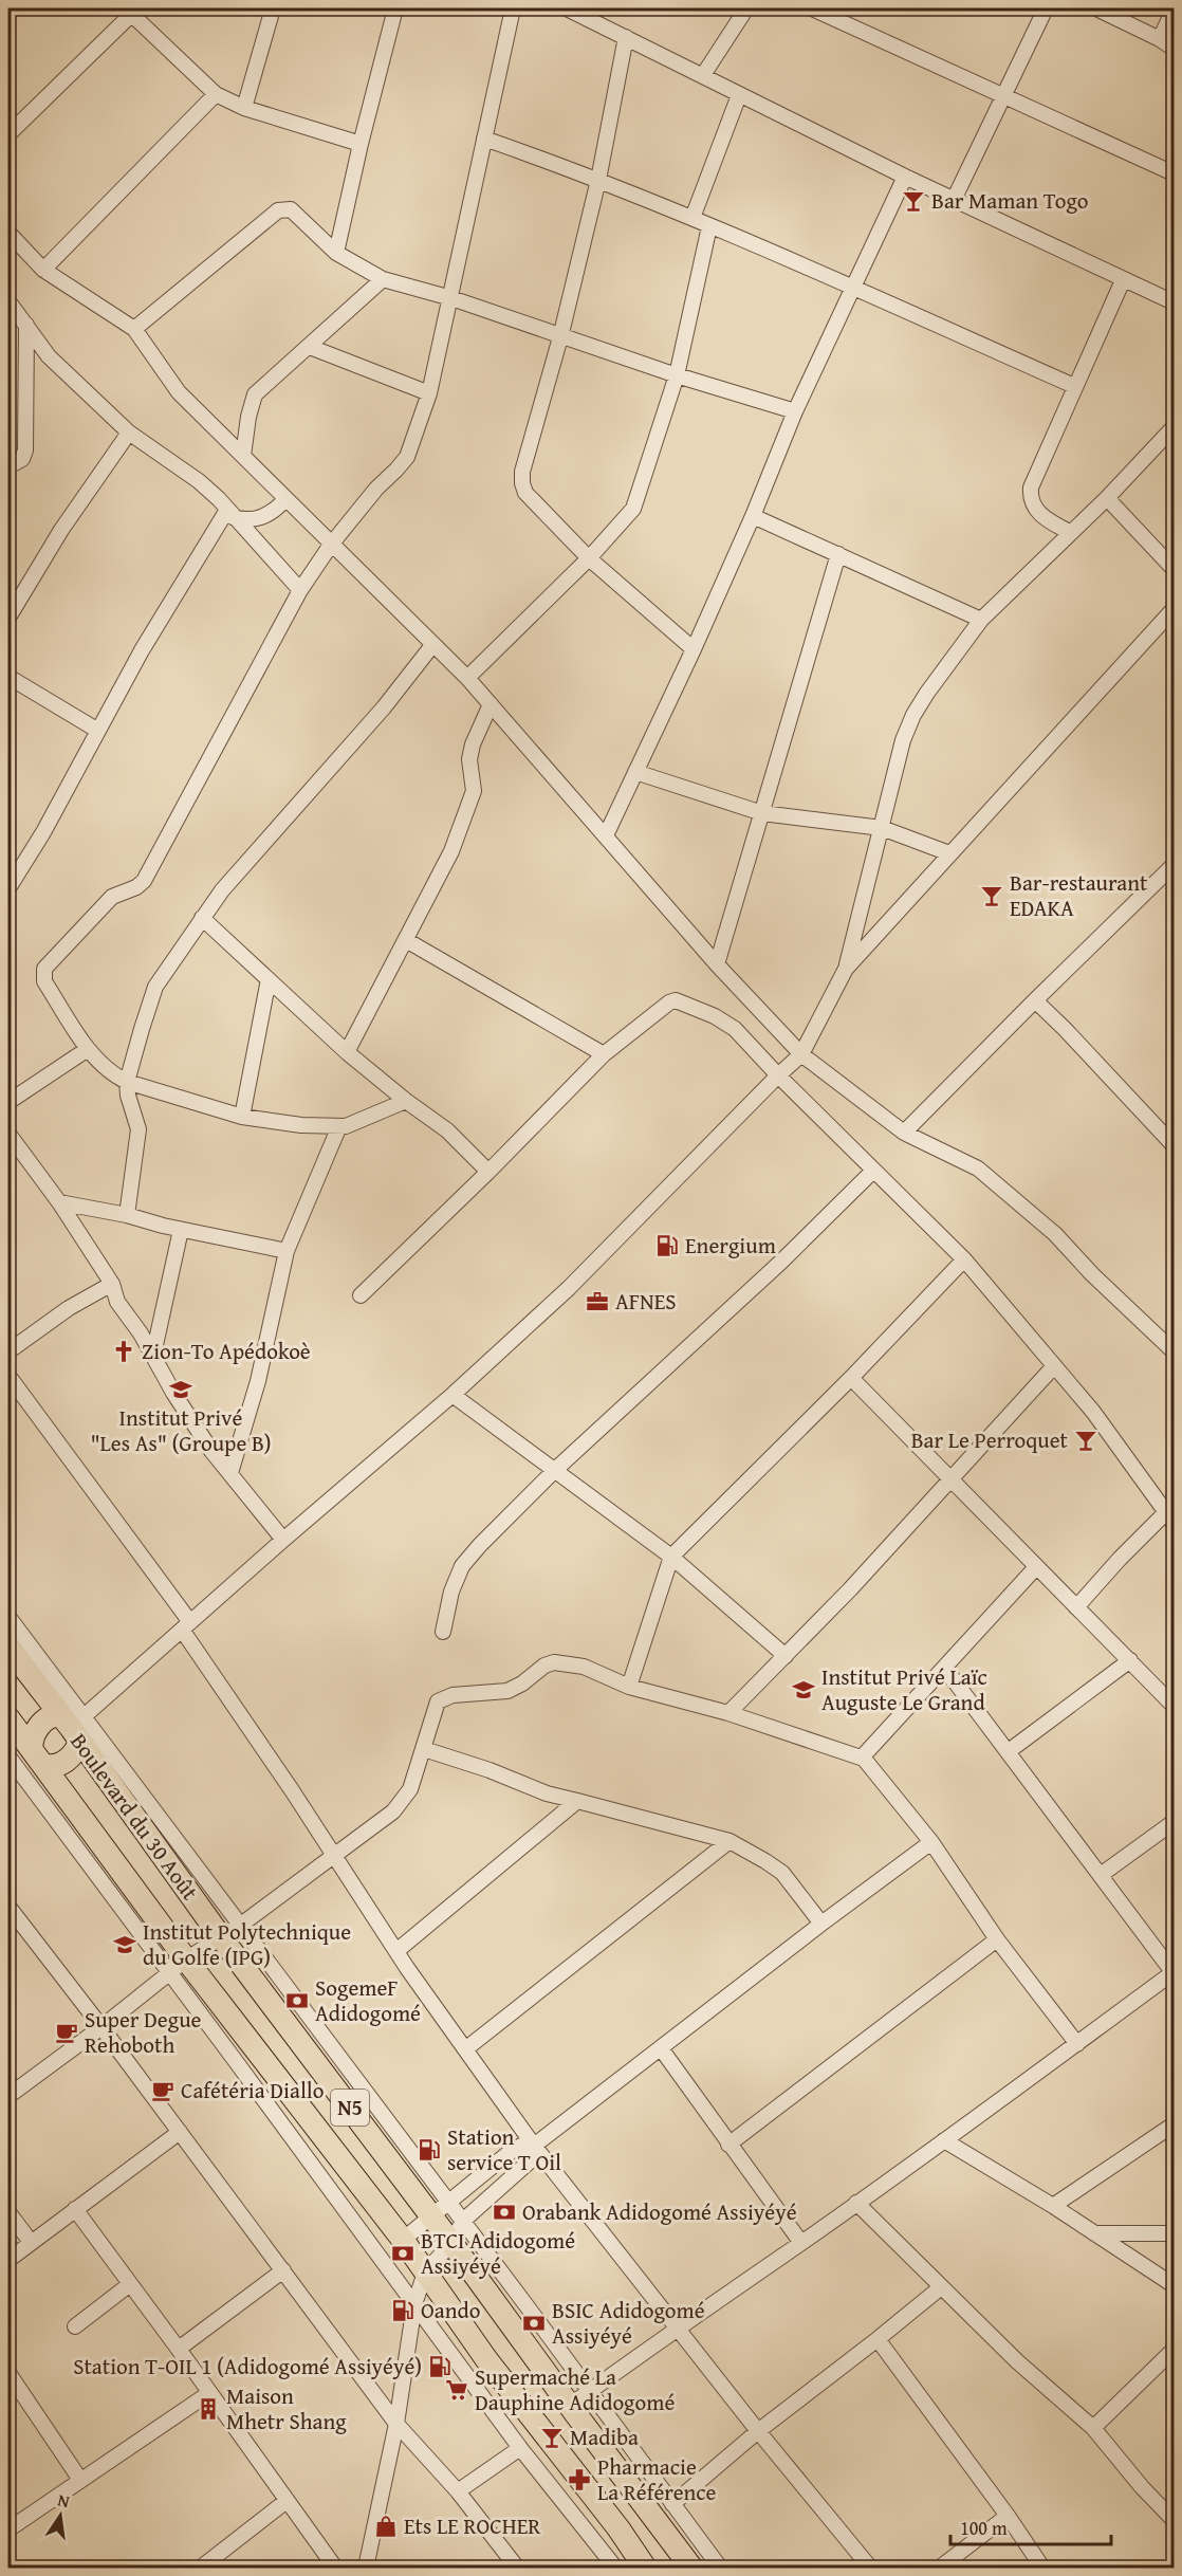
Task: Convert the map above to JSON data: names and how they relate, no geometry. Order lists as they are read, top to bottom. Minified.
{"streets":{"highway":["Boulevard du 30 Août","N5"]},"places":{"bar":["Bar Maman Togo","Bar-restaurant EDAKA","Bar Le Perroquet","Madiba"],"fuel station":["Energium","Station service T Oil","Oando","Station T-OIL 1 (Adidogomé Assiyéyé)"],"office":["AFNES"],"church":["Zion-To Apédokoè"],"school or university":["Institut Privé \"Les As\" (Groupe B)","Institut Privé Laïc Auguste Le Grand","Institut Polytechnique du Golfe (IPG)"],"bank":["SogemeF Adidogomé","Orabank Adidogomé Assiyéyé","BTCI Adidogomé Assiyéyé","BSIC Adidogomé Assiyéyé"],"cafe":["Super Degue Rehoboth","Cafétéria Diallo"],"supermarket":["Supermaché La Dauphine Adidogomé"],"building":["Maison Mhetr Shang"],"pharmacy":["Pharmacie La Référence"],"shop":["Ets LE ROCHER"]},"scale_bar":"100 m","north":"top"}
